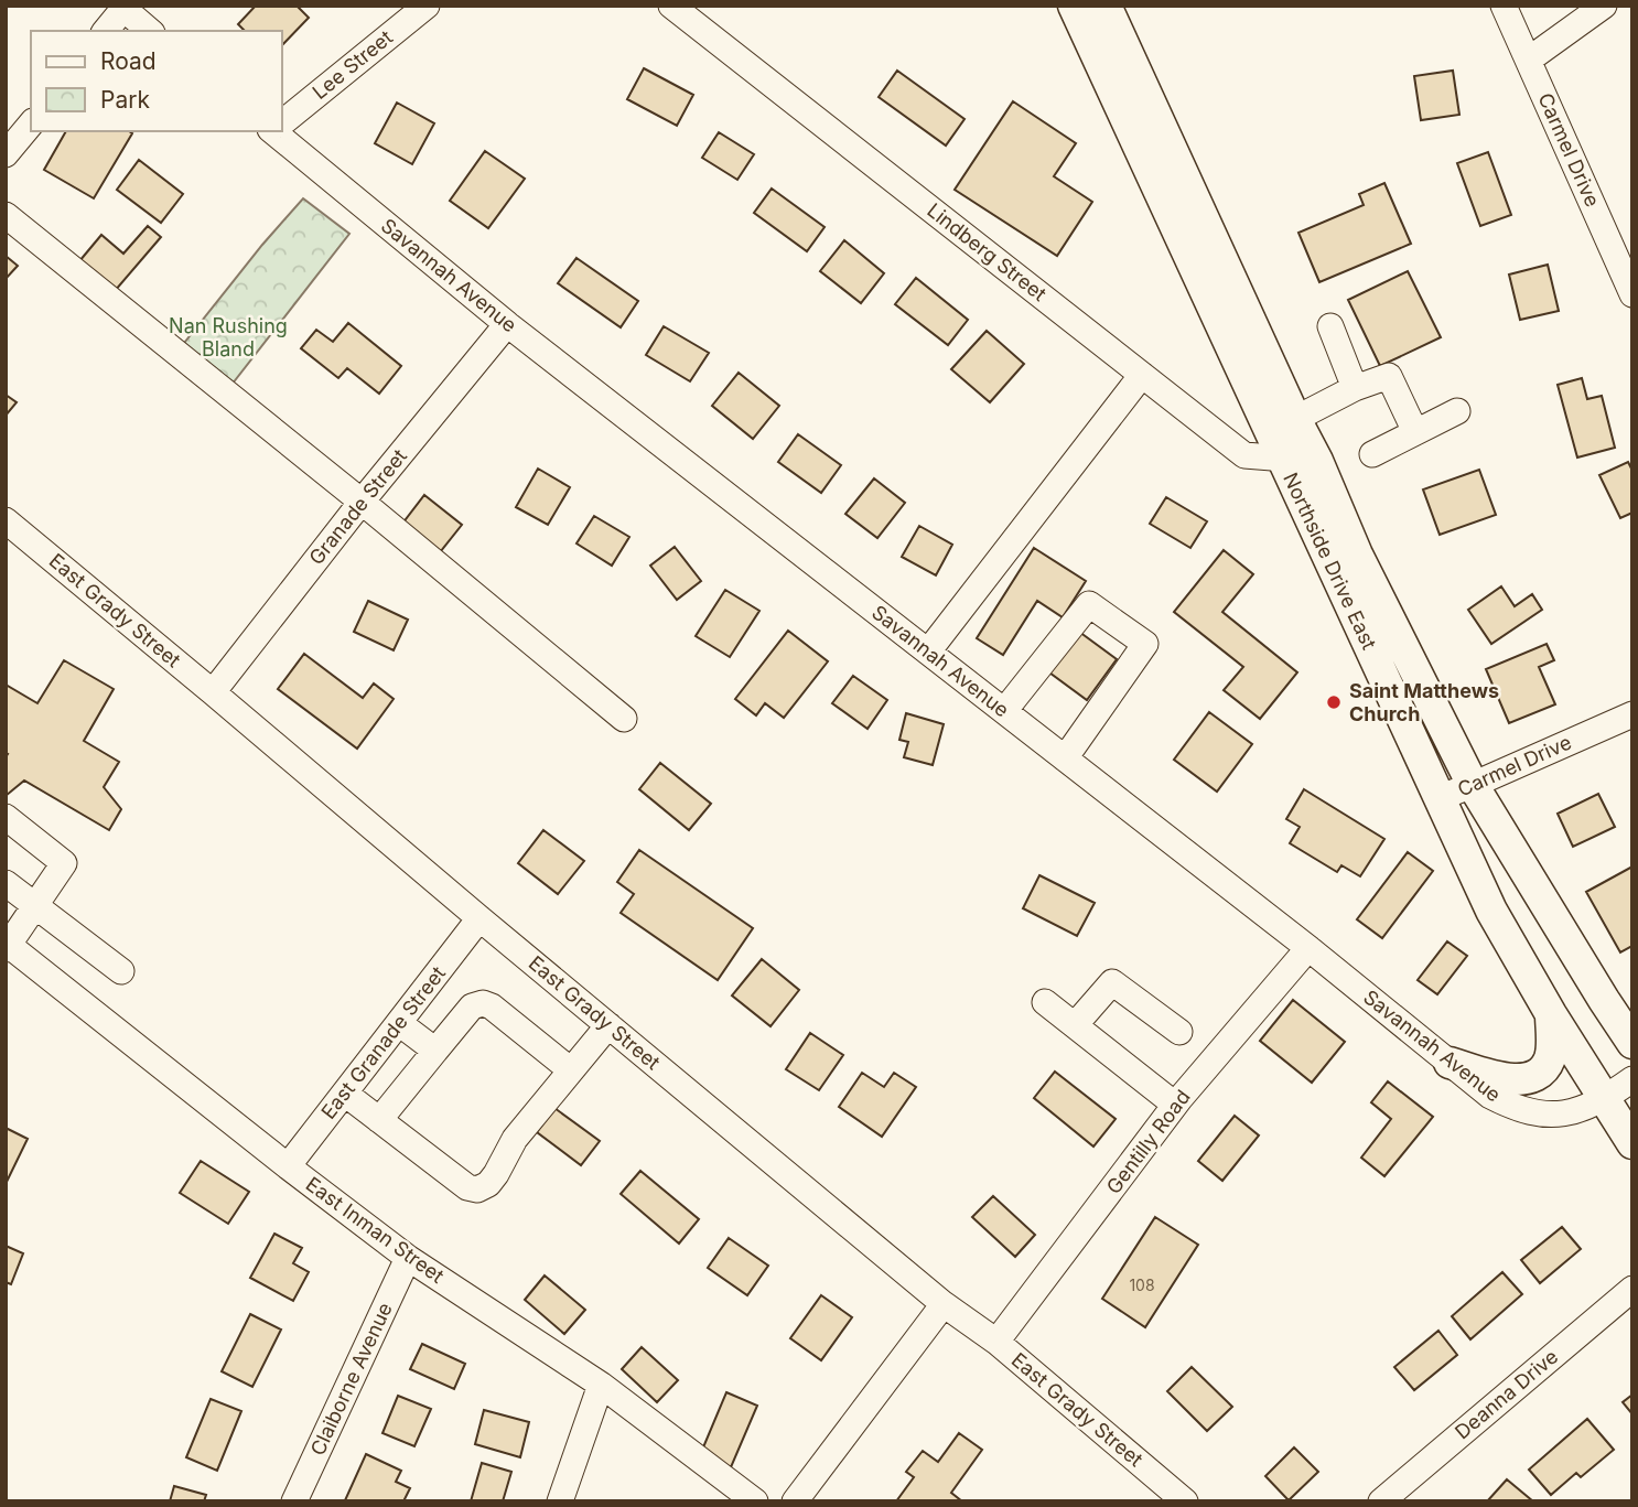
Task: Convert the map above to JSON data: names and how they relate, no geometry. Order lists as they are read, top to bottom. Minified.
{"streets":{"main road":["Northside Drive East"],"street":["Lee Street","Carmel Drive","Lindberg Street","Savannah Avenue","Granade Street","East Grady Street","East Granade Street","Gentilly Road","East Inman Street","Claiborne Avenue","Deanna Drive"]},"crossings":[["Carmel Drive","Northside Drive East"],["Lindberg Street","Northside Drive East"],["Savannah Avenue","Granade Street"],["Savannah Avenue","Northside Drive East"],["Savannah Avenue","Gentilly Road"],["Granade Street","East Grady Street"],["East Grady Street","East Granade Street"],["East Grady Street","Gentilly Road"],["East Granade Street","East Inman Street"],["East Inman Street","Claiborne Avenue"]],"parks":["Nan Rushing Bland"],"places":["Saint Matthews Church"],"house_numbers":["108"],"legend":["Road","Park"]}
